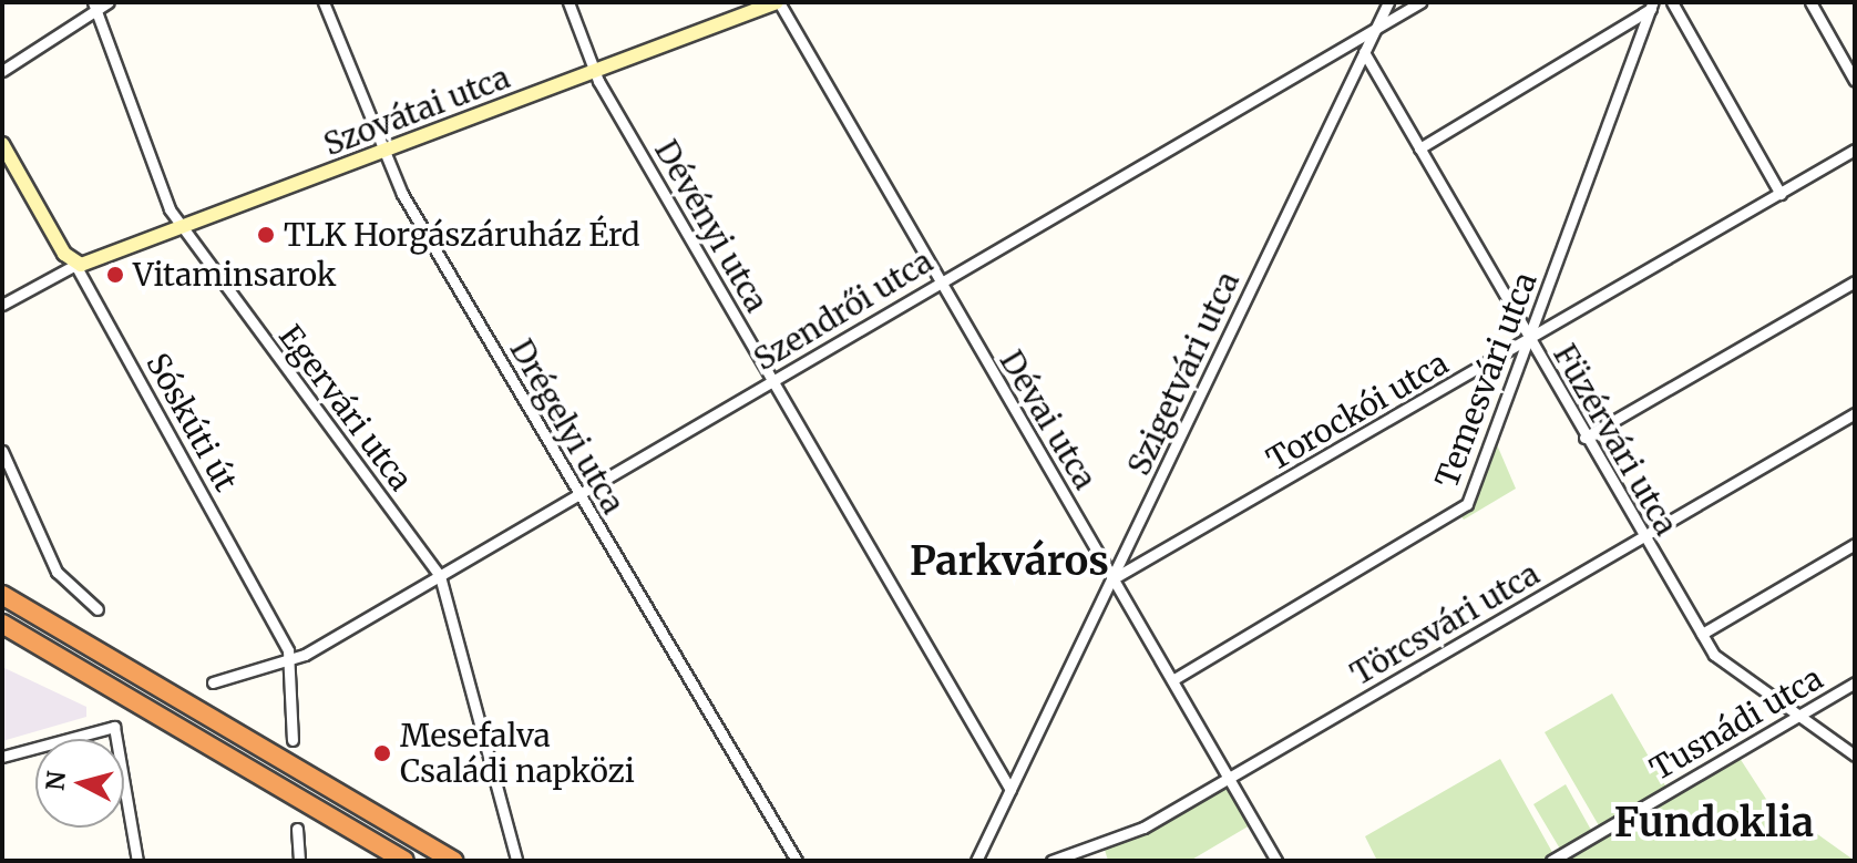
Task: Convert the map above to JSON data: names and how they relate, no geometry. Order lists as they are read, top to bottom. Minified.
{"streets":{"street":["Szovátai utca","Dévényi utca","Szendrői utca","Szigetvári utca","Temesvári utca","Egervári utca","Torockói utca","Dévai utca","Sóskúti út","Drégelyi utca","Füzérvári utca","Törcsvári utca","Tusnádi utca"]},"crossings":[["Szovátai utca","Dévényi utca"],["Szovátai utca","Egervári utca"],["Szovátai utca","Dévai utca"],["Szovátai utca","Sóskúti út"],["Szovátai utca","Drégelyi utca"],["Dévényi utca","Szendrői utca"],["Dévényi utca","Szigetvári utca"],["Szendrői utca","Szigetvári utca"],["Szendrői utca","Egervári utca"],["Szendrői utca","Dévai utca"],["Szendrői utca","Sóskúti út"],["Szendrői utca","Drégelyi utca"],["Szigetvári utca","Torockói utca"],["Szigetvári utca","Dévai utca"],["Szigetvári utca","Füzérvári utca"],["Temesvári utca","Torockói utca"],["Temesvári utca","Dévai utca"],["Temesvári utca","Füzérvári utca"],["Torockói utca","Dévai utca"],["Torockói utca","Füzérvári utca"],["Dévai utca","Törcsvári utca"],["Füzérvári utca","Törcsvári utca"],["Füzérvári utca","Tusnádi utca"]],"districts":["Parkváros","Fundoklia"],"places":["TLK Horgászáruház Érd","Vitaminsarok","Mesefalva Családi napközi"],"north":"left"}
